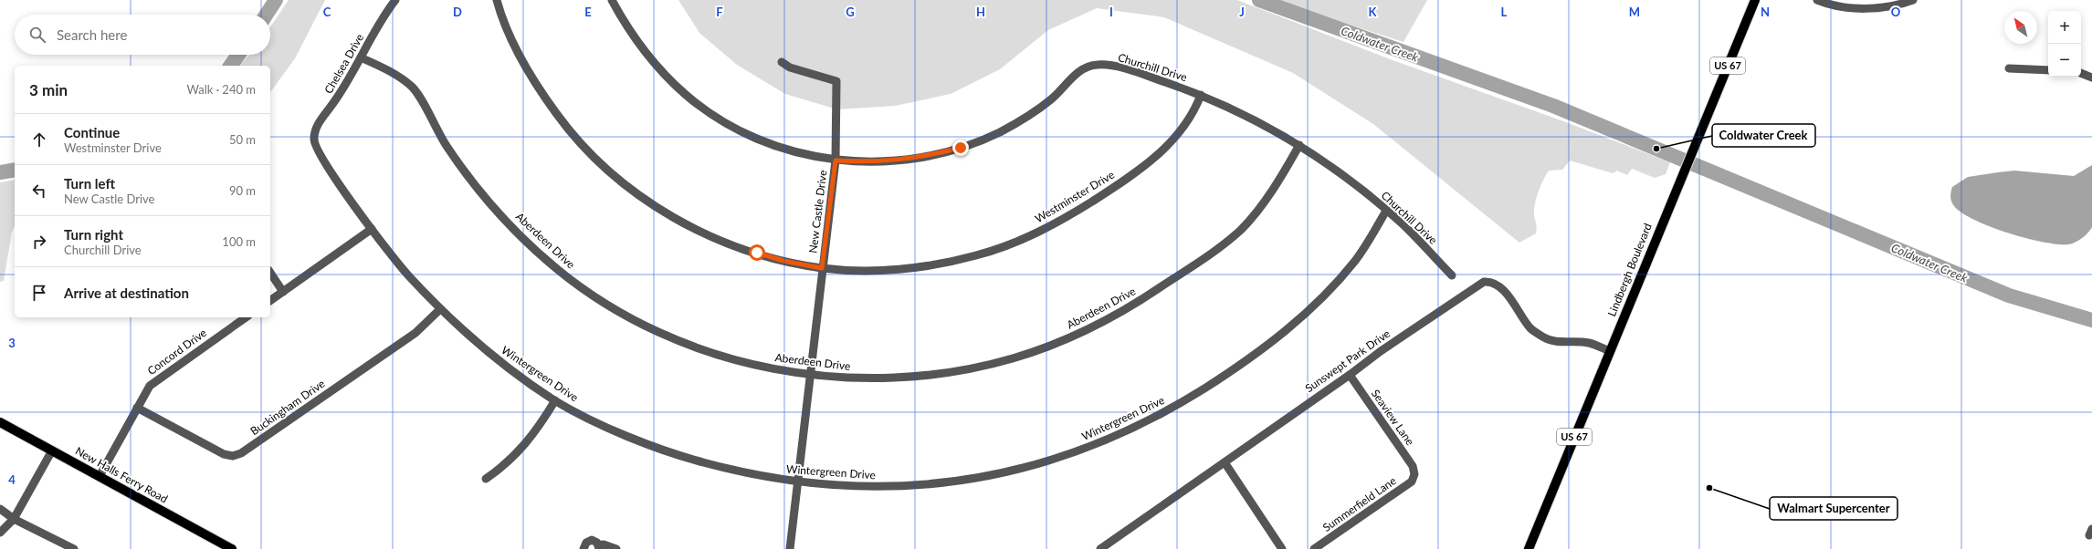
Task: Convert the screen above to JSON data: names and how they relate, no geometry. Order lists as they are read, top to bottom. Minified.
{"streets":{"main road":["US 67","Lindbergh Boulevard","New Halls Ferry Road"],"street":["Chelsea Drive","Churchill Drive","Westminster Drive","New Castle Drive","Aberdeen Drive","Concord Drive","Sunswept Park Drive","Wintergreen Drive","Buckingham Drive","Seaview Lane","Summerfield Lane"]},"crossings":[["Chelsea Drive","Aberdeen Drive"],["Chelsea Drive","Wintergreen Drive"],["Churchill Drive","Westminster Drive"],["Churchill Drive","New Castle Drive"],["Churchill Drive","Aberdeen Drive"],["Churchill Drive","Wintergreen Drive"],["Westminster Drive","New Castle Drive"],["New Castle Drive","Aberdeen Drive"],["New Castle Drive","Wintergreen Drive"],["Lindbergh Boulevard","Sunswept Park Drive"],["Concord Drive","Buckingham Drive"],["Concord Drive","New Halls Ferry Road"],["Sunswept Park Drive","Seaview Lane"],["Wintergreen Drive","Buckingham Drive"],["Seaview Lane","Summerfield Lane"]],"water":["Coldwater Creek"],"places":["Coldwater Creek","Walmart Supercenter"],"north":"top left","page":{"map_buttons":["+","−"],"search":"Search here","heading":["3 min","Walk · 240 m"],"list":[["Continue","Westminster Drive","50 m"],["Turn left","New Castle Drive","90 m"],["Turn right","Churchill Drive","100 m"],"Arrive at destination"]},"grid":{"columns":["C","D","E","F","G","H","I","J","K","L","M","N","O"],"rows":["3","4"]}}
